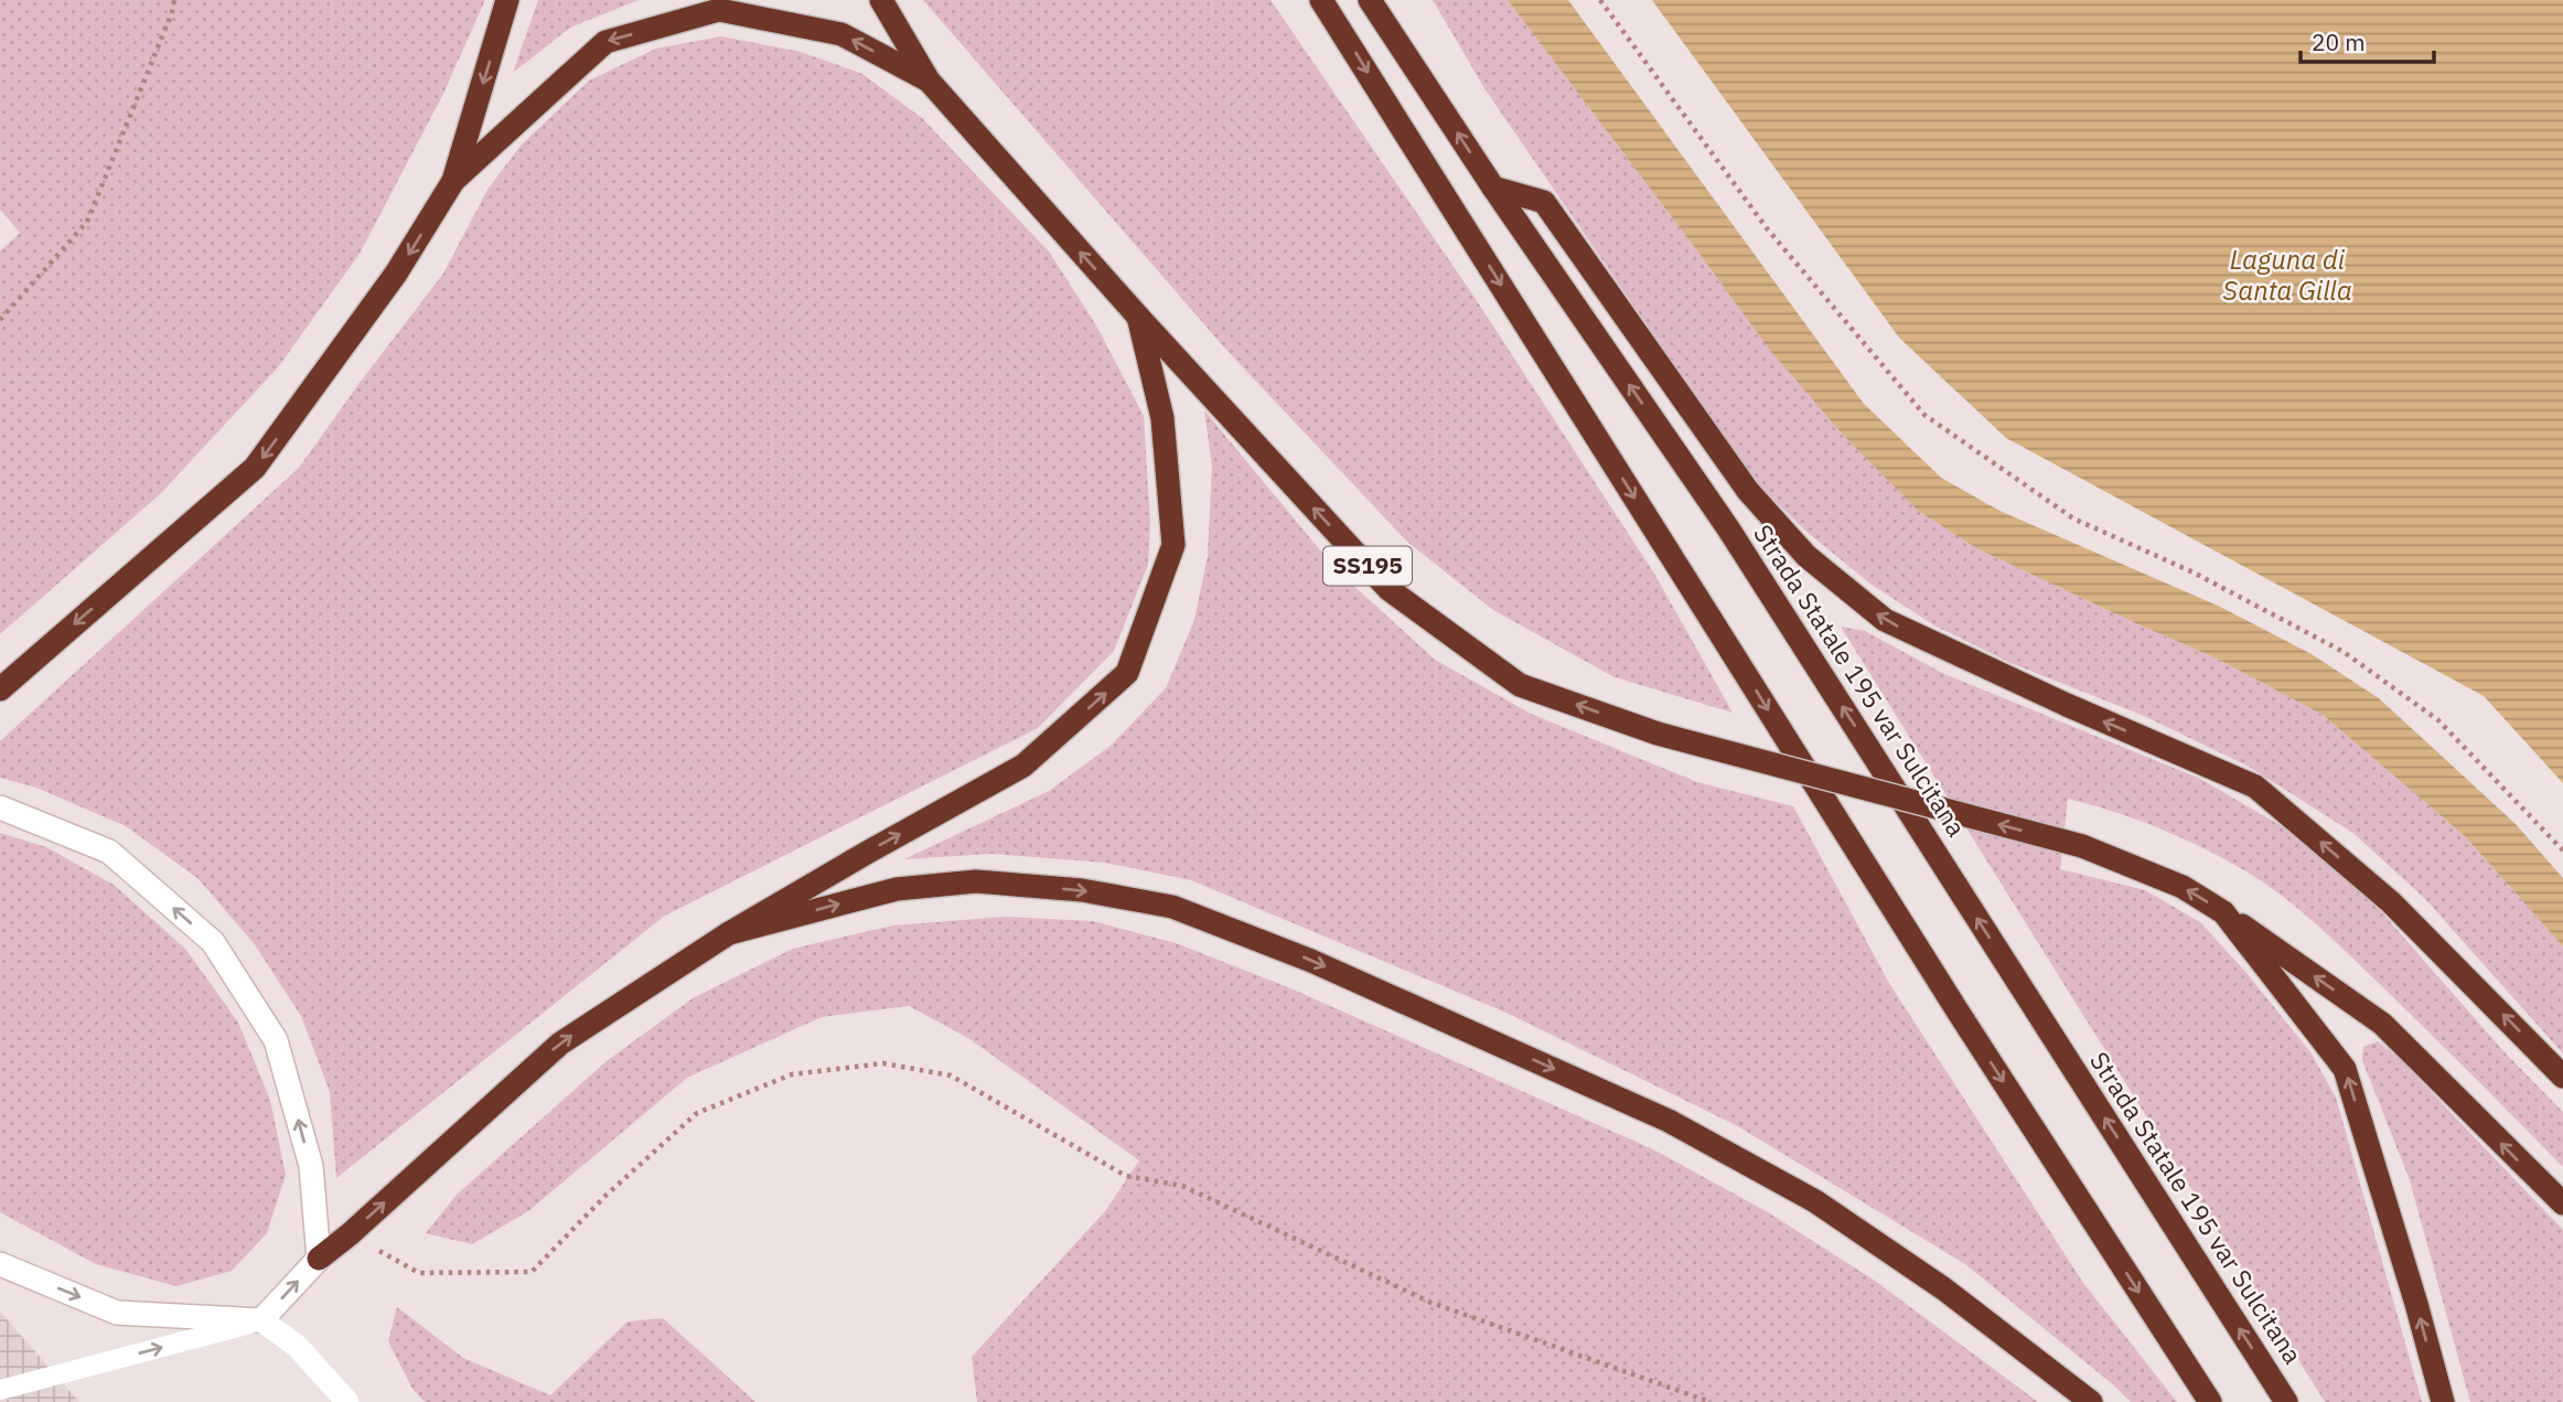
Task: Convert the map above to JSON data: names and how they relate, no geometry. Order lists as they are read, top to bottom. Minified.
{"streets":{"highway":["SS195","Strada Statale 195 var Sulcitana"]},"water":["Laguna di Santa Gilla"],"scale_bar":"20 m"}
